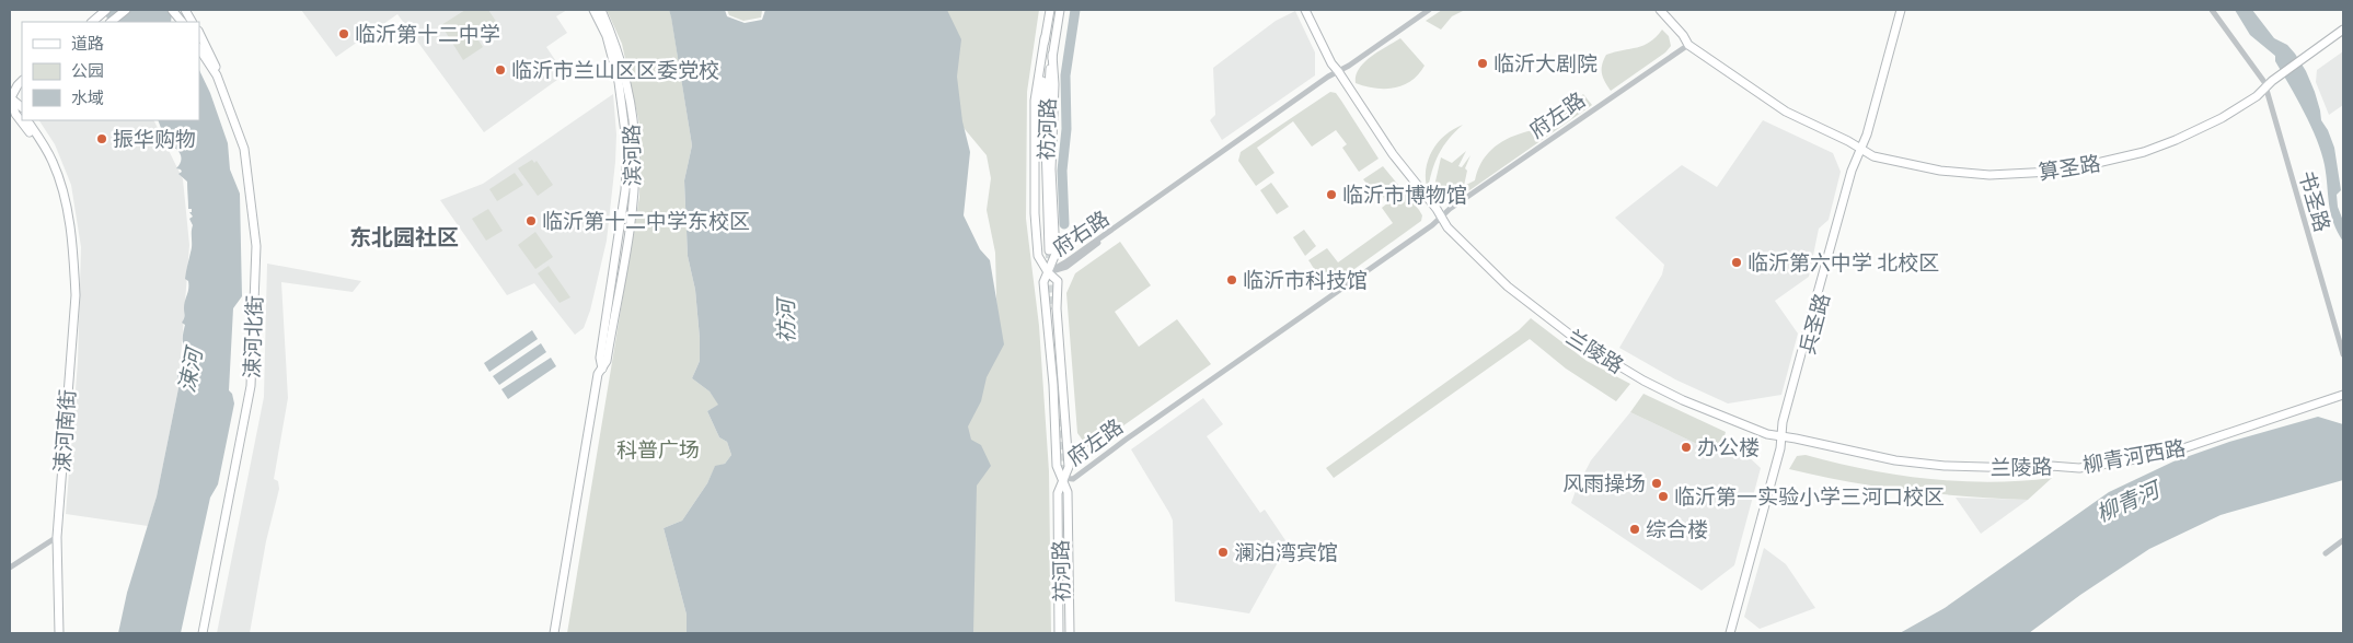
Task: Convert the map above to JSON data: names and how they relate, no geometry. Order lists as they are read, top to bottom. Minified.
{"streets":{"main road":["祊河路","滨河路","算圣路","兵圣路","涑河北街","兰陵路","涑河南街","柳青河西路"],"street":["府左路","书圣路","府右路"]},"crossings":[["府左路","算圣路"],["府左路","兰陵路"],["算圣路","书圣路"],["算圣路","兵圣路"],["府右路","兰陵路"],["兵圣路","兰陵路"],["兰陵路","柳青河西路"]],"districts":["东北园社区"],"water":["祊河","涑河","柳青河"],"parks":["科普广场"],"places":["临沂第十二中学","临沂大剧院","临沂市兰山区区委党校","振华购物","临沂市博物馆","临沂第十二中学东校区","临沂第六中学 北校区","临沂市科技馆","办公楼","风雨操场","临沂第一实验小学三河口校区","综合楼","澜泊湾宾馆"],"legend":["道路","公园","水域"]}
